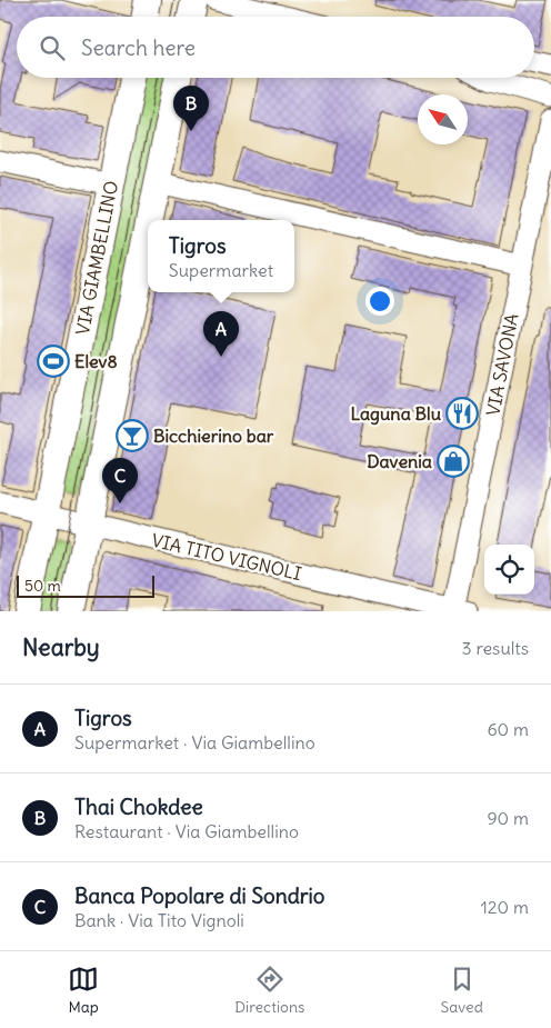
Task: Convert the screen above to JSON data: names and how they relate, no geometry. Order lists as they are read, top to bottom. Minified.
{"streets":{"street":["VIA GIAMBELLINO","VIA SAVONA","VIA TITO VIGNOLI"]},"crossings":[["VIA GIAMBELLINO","VIA TITO VIGNOLI"],["VIA SAVONA","VIA TITO VIGNOLI"]],"places":{"sports":["Elev8"],"restaurant":["Laguna Blu"],"bar":["Bicchierino bar"],"shop":["Davenia"]},"scale_bar":"50 m","north":"top left","page":{"search":"Search here","pins":["B","A","C"],"popup":["Tigros","Supermarket"],"scale":"50 m","heading":["Nearby","3 results"],"list":[{"mark":"A","name":"Tigros","note":"Supermarket · Via Giambellino","value":"60 m"},{"mark":"B","name":"Thai Chokdee","note":"Restaurant · Via Giambellino","value":"90 m"},{"mark":"C","name":"Banca Popolare di Sondrio","note":"Bank · Via Tito Vignoli","value":"120 m"}],"nav":["Map","Directions","Saved"]}}
